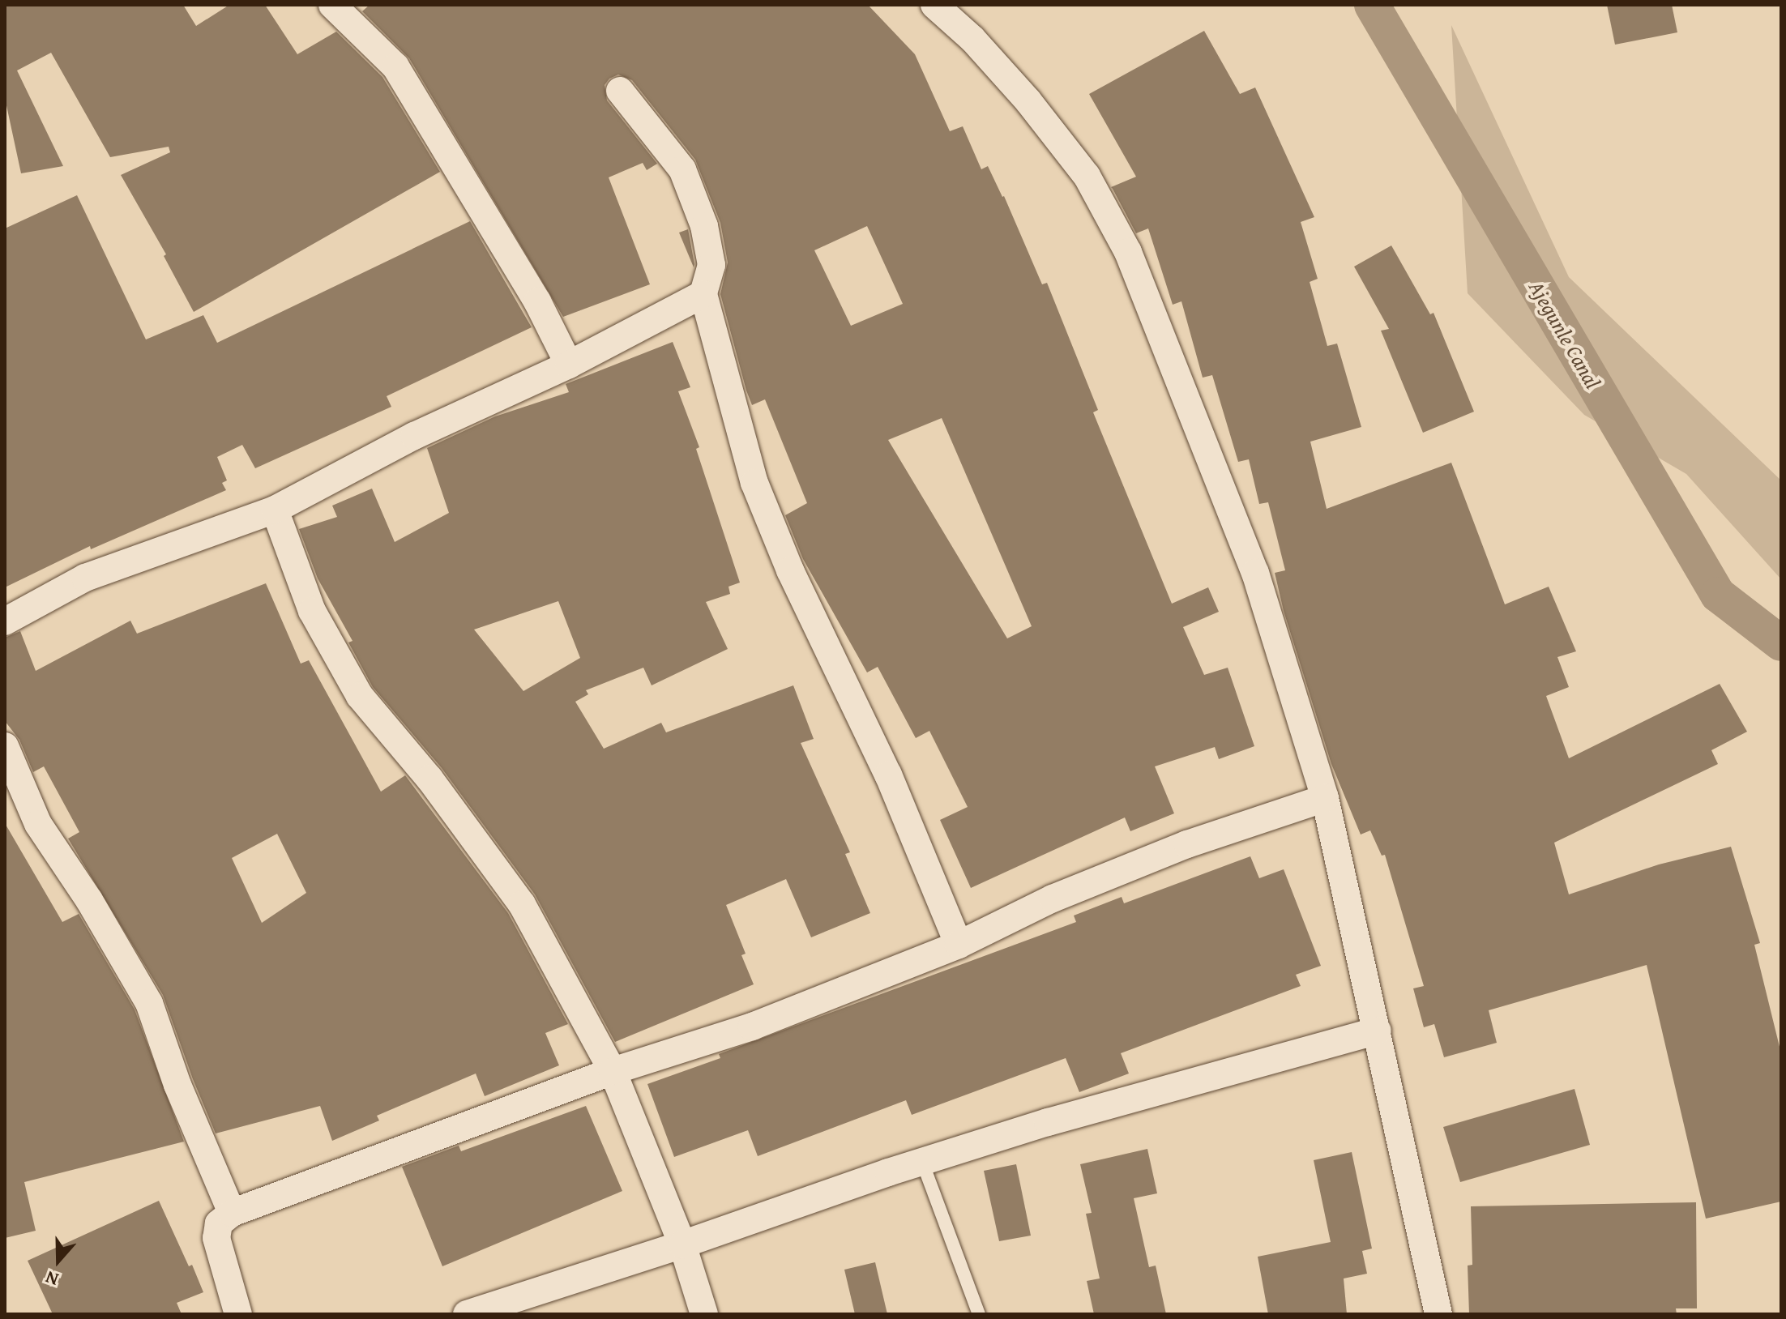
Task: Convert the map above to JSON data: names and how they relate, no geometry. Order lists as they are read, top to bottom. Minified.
{"water":["Ajegunle Canal"],"north":"bottom"}
